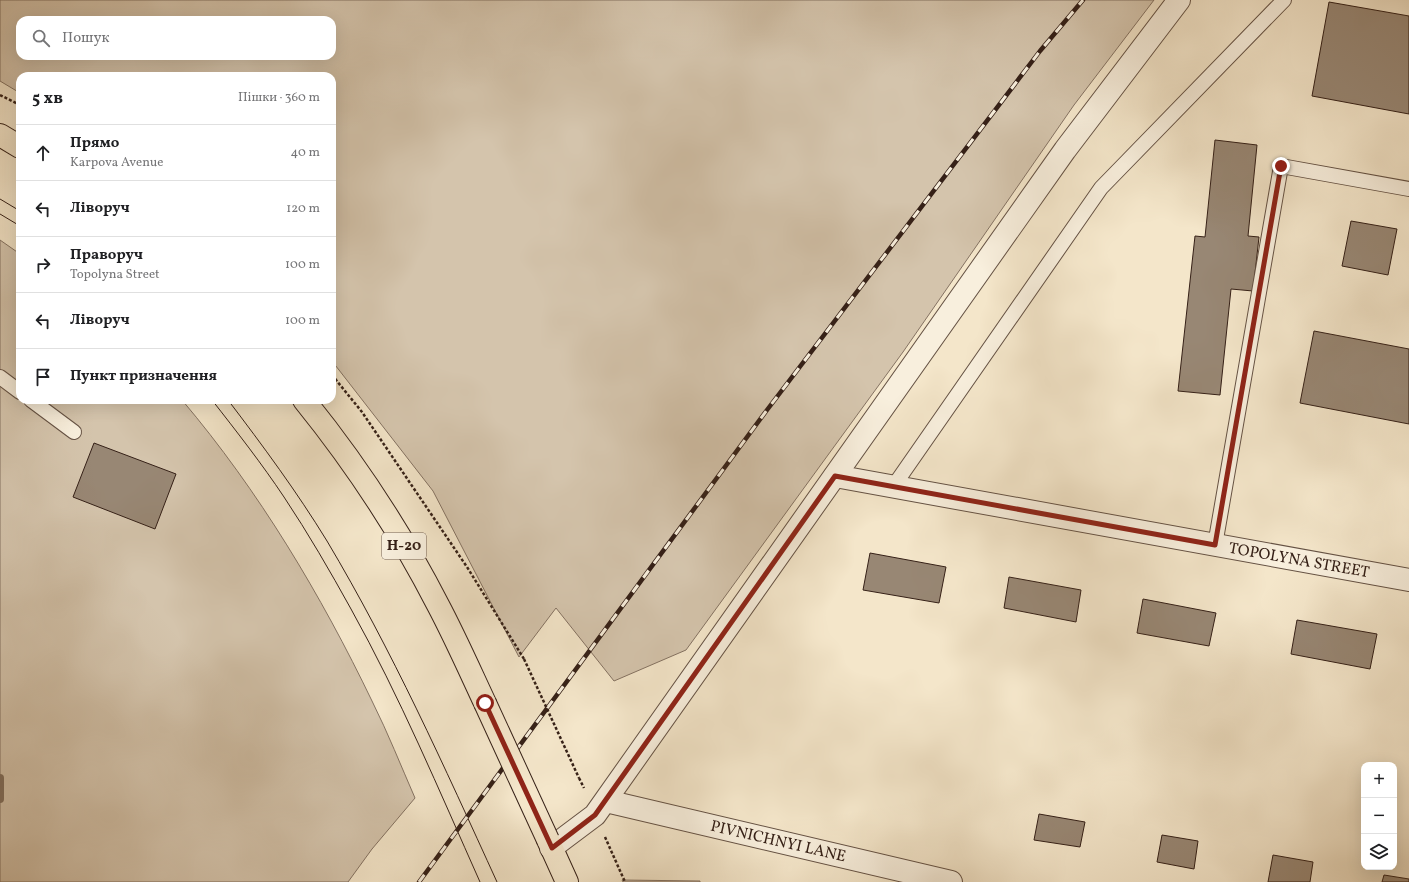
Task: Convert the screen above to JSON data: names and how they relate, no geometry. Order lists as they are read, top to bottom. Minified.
{"streets":{"main road":["Н-20"],"street":["TOPOLYNA STREET","PIVNICHNYI LANE"]},"page":{"search":"Пошук","heading":["5 хв","Пішки · 360 m"],"list":[["Прямо","Karpova Avenue","40 m"],["Ліворуч","120 m"],["Праворуч","Topolyna Street","100 m"],["Ліворуч","100 m"],"Пункт призначення"],"map_buttons":["+","−"]}}
